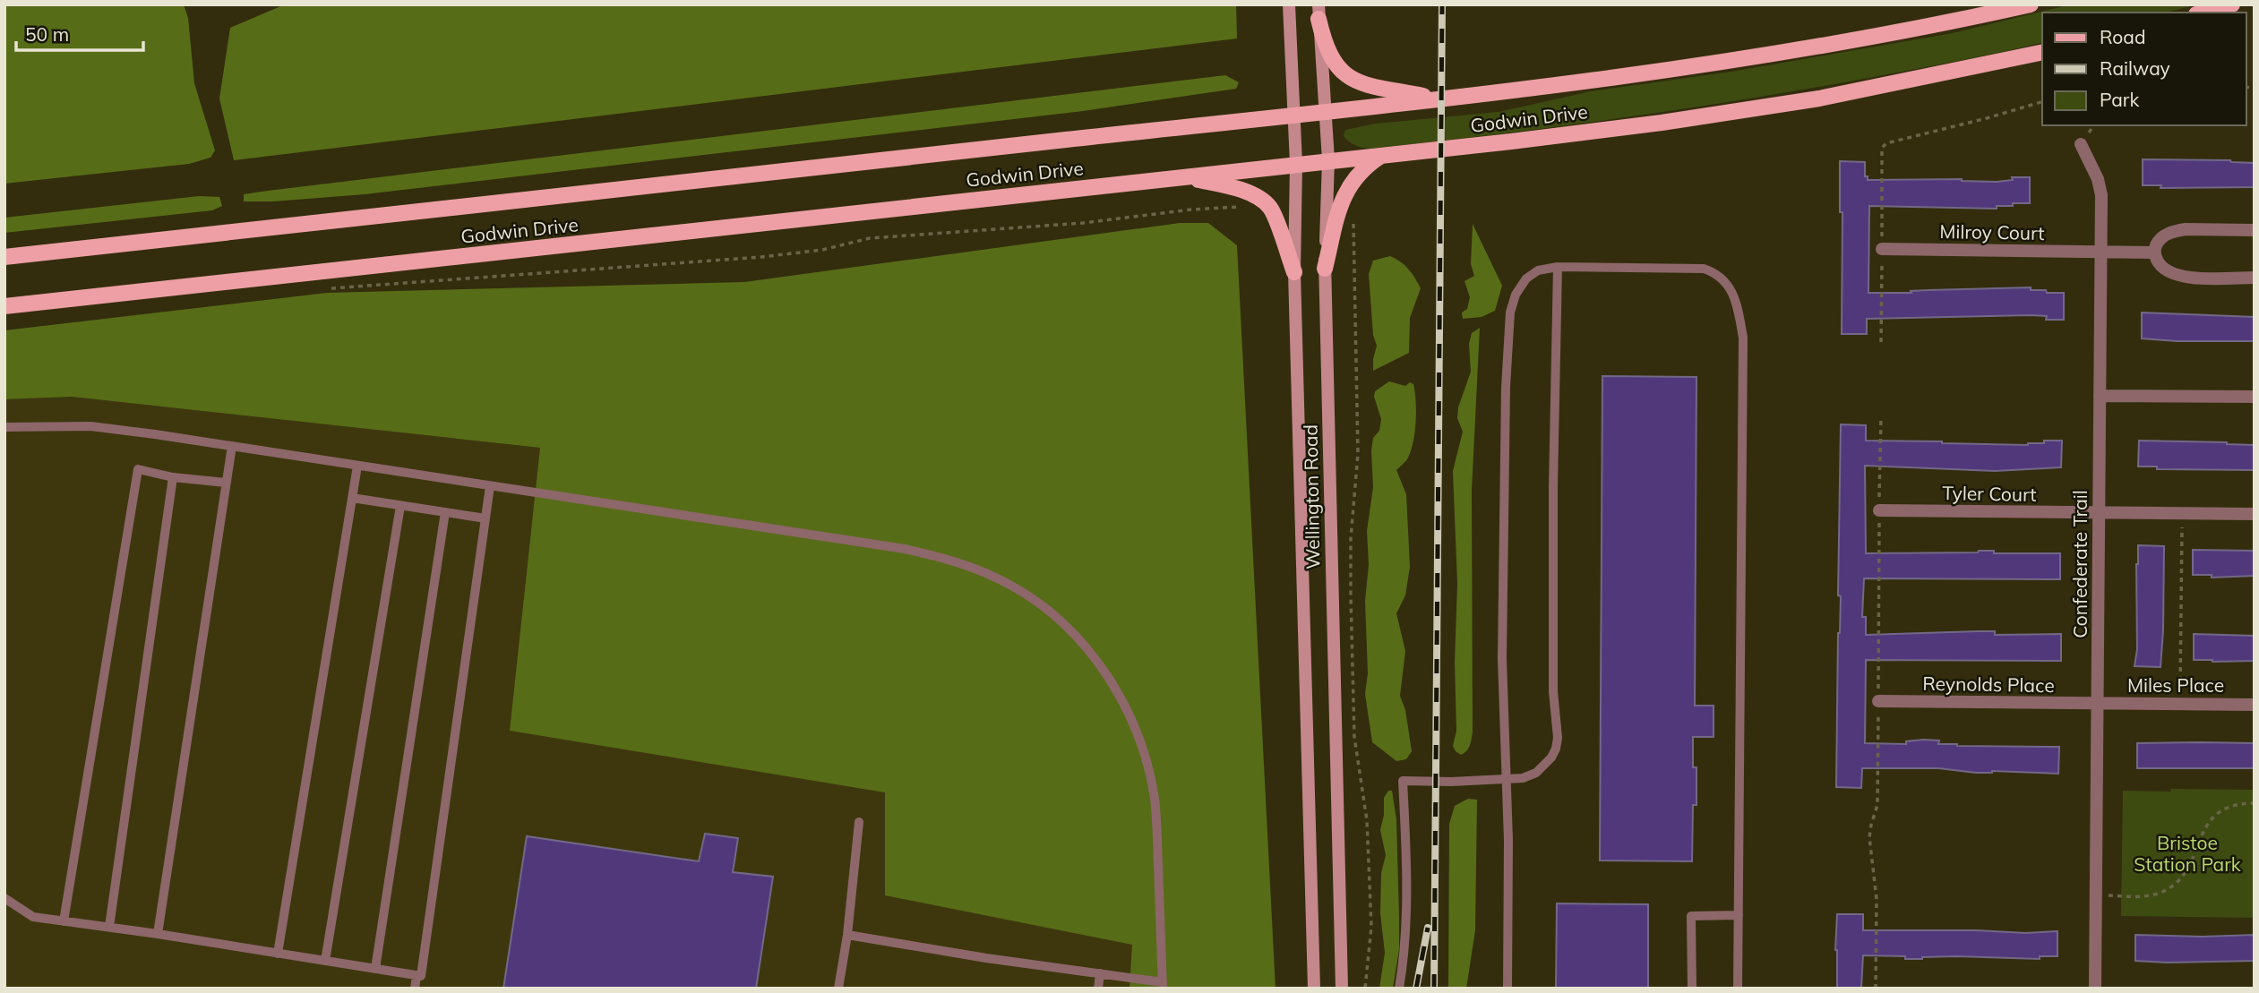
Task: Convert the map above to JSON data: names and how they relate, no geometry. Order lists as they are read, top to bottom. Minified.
{"streets":{"main road":["Godwin Drive","Wellington Road"],"street":["Milroy Court","Tyler Court","Confederate Trail","Reynolds Place","Miles Place"]},"crossings":[["Godwin Drive","Wellington Road"],["Milroy Court","Confederate Trail"],["Tyler Court","Confederate Trail"],["Confederate Trail","Reynolds Place"],["Confederate Trail","Miles Place"],["Reynolds Place","Miles Place"]],"parks":["Bristoe Station Park"],"legend":["Road","Railway","Park"],"scale_bar":"50 m"}
